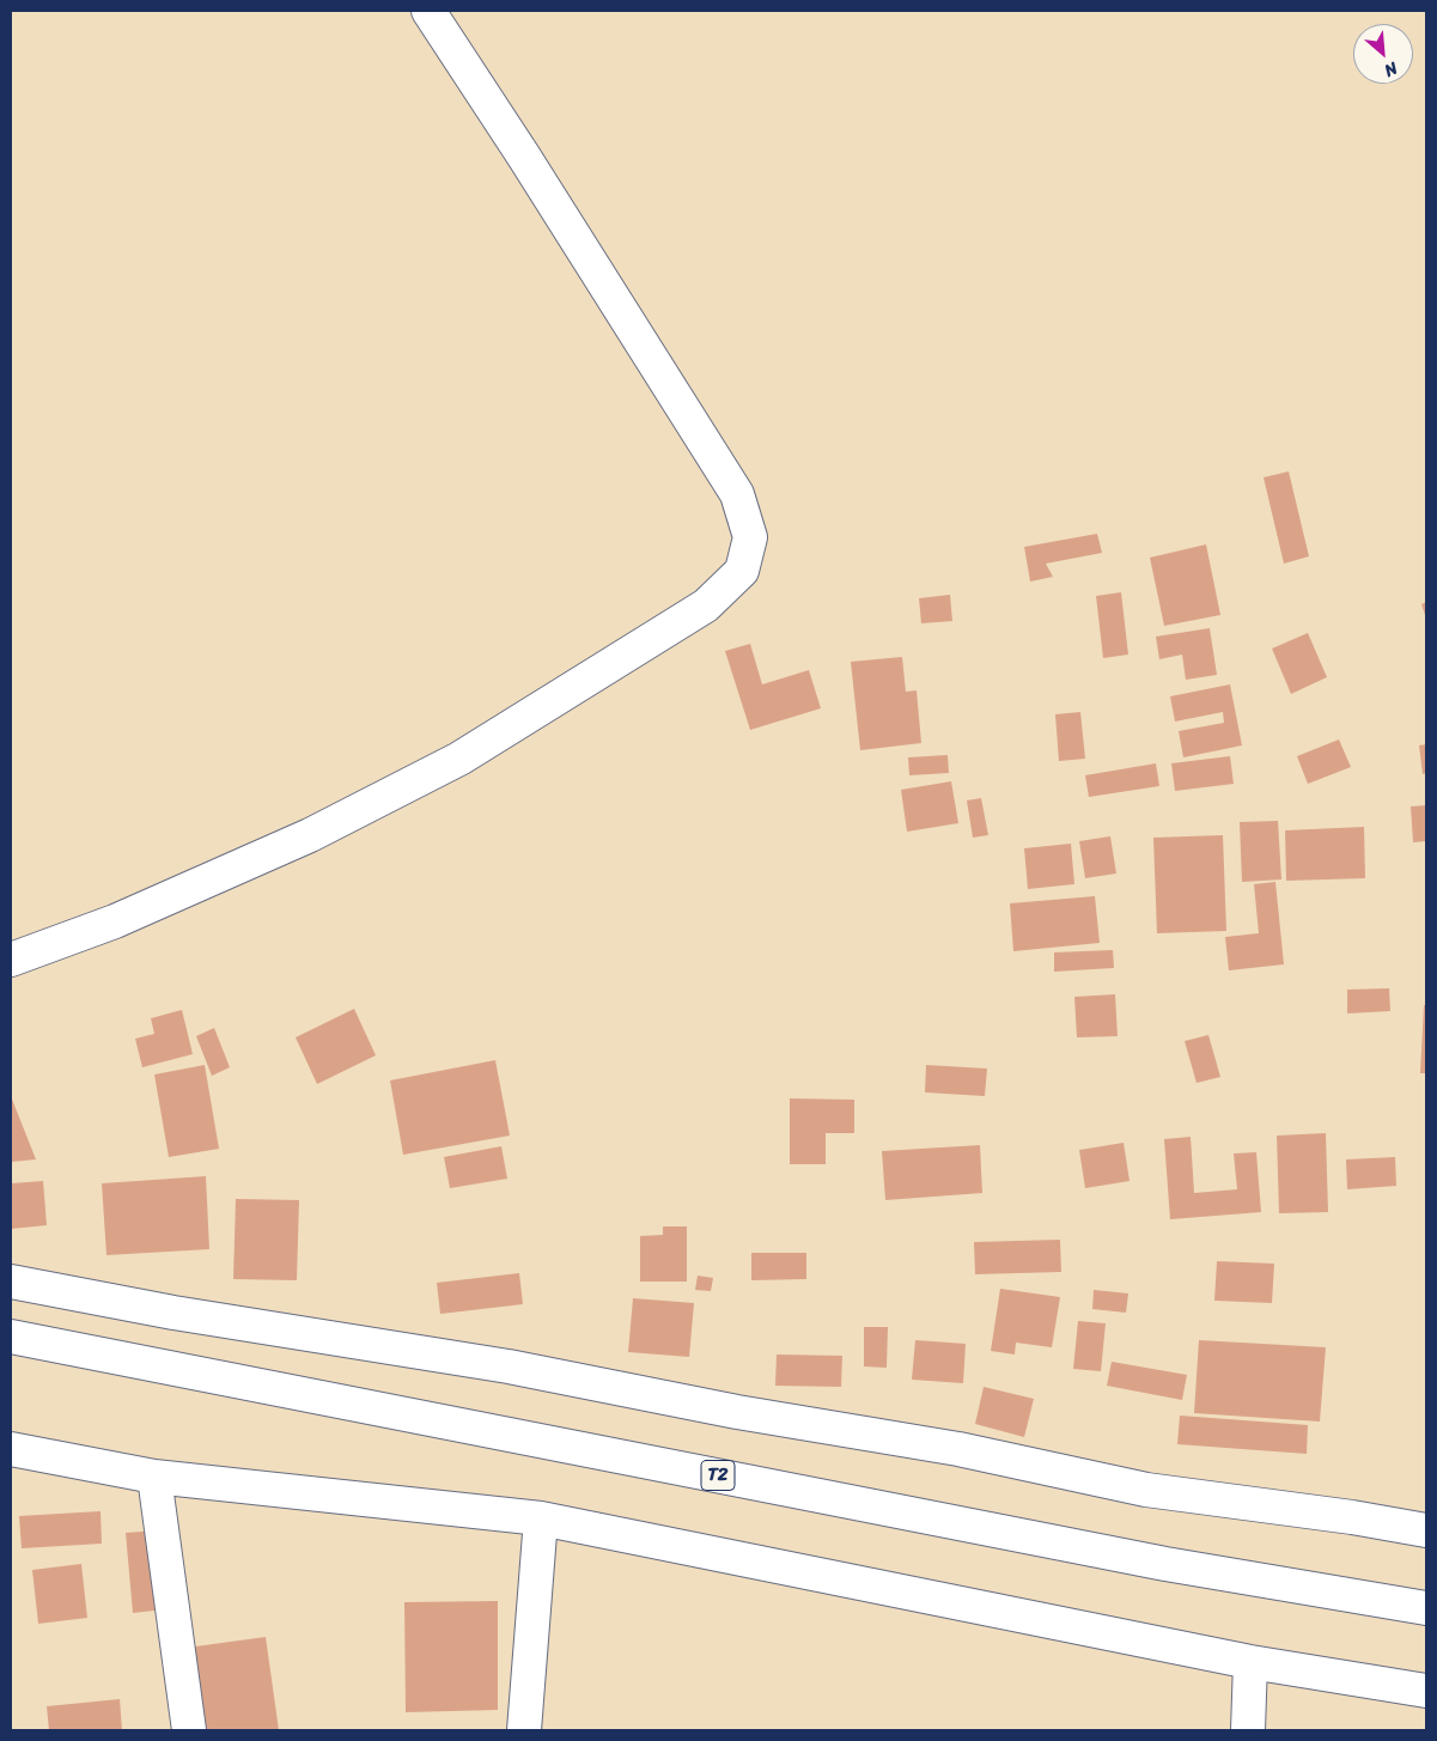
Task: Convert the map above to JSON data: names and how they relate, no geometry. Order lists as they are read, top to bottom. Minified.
{"streets":{"main road":["T2"]},"north":"bottom right"}
